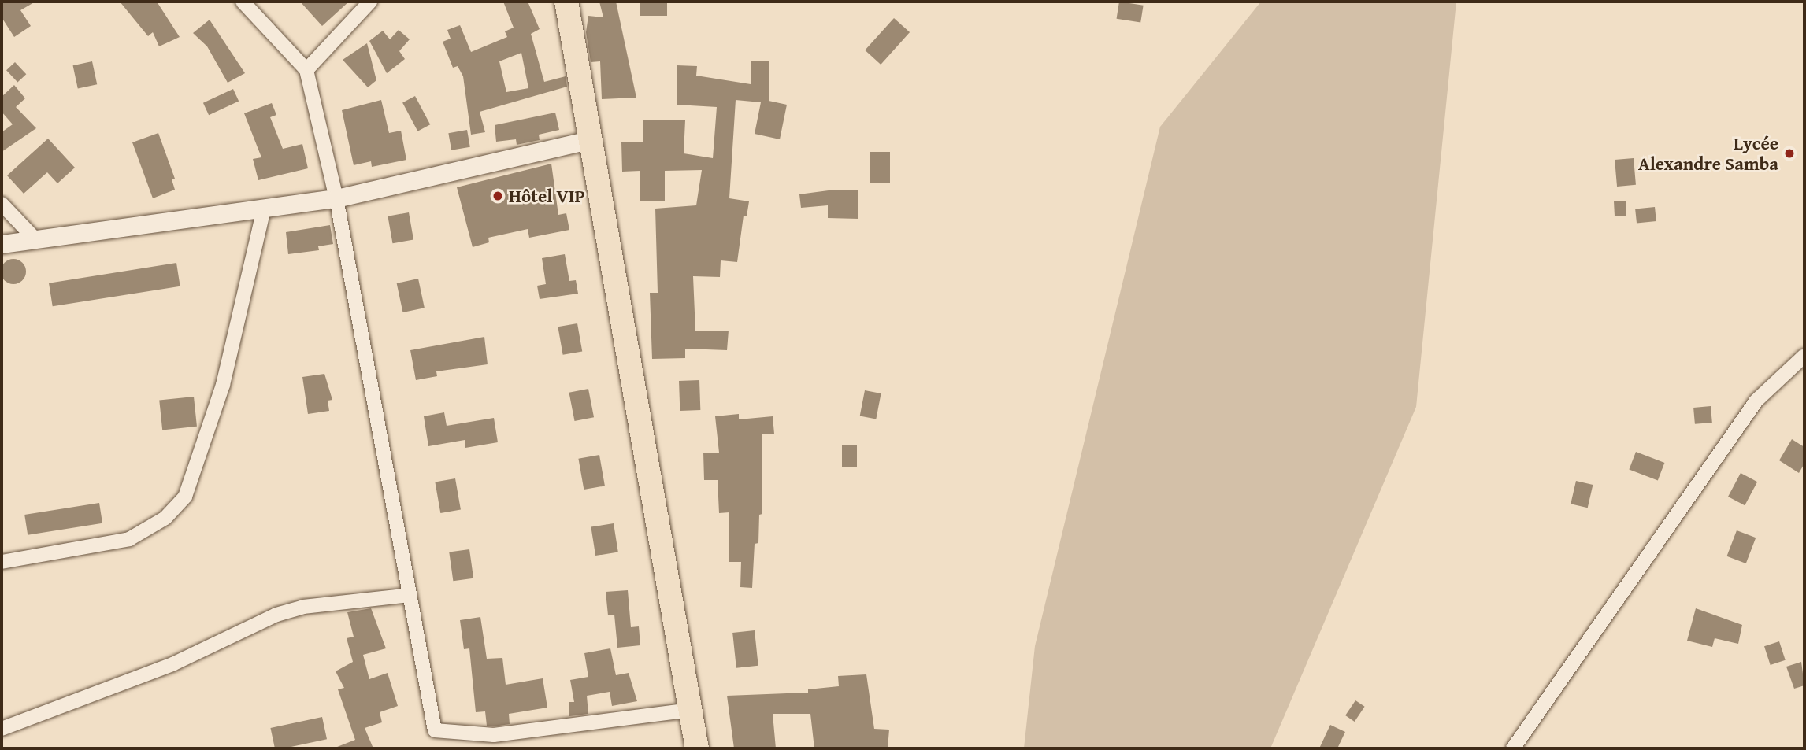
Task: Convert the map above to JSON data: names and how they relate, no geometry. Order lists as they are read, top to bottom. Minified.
{"places":["Lycée Alexandre Samba","Hôtel VIP"]}
